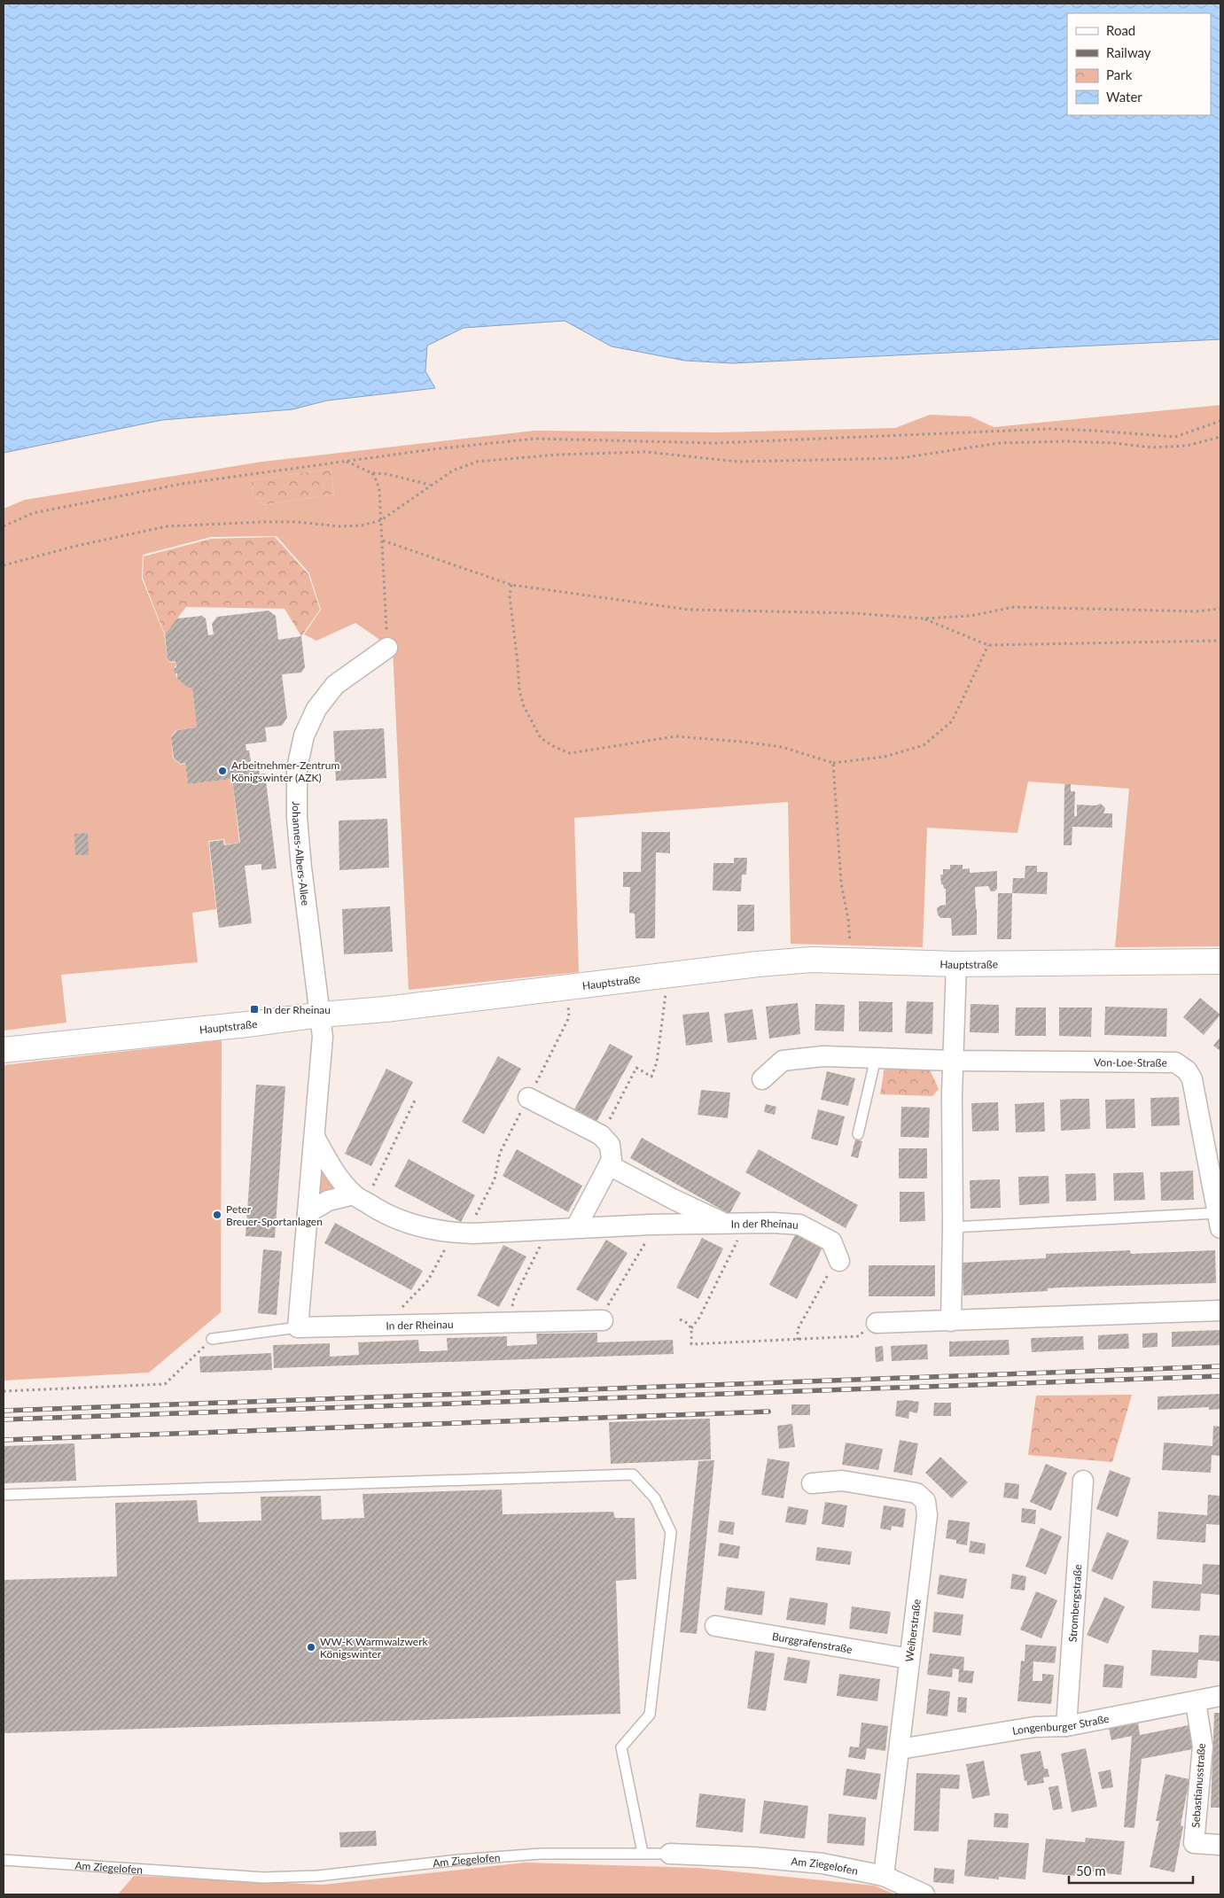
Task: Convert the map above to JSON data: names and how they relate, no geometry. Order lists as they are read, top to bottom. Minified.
{"streets":{"main road":["Hauptstraße"],"street":["Johannes-Albers-Allee","Von-Loe-Straße","In der Rheinau","Strombergstraße","Weiherstraße","Burggrafenstraße","Longenburger Straße","Sebastianusstraße","Am Ziegelofen"]},"crossings":[["Johannes-Albers-Allee","Hauptstraße"],["Strombergstraße","Longenburger Straße"],["Weiherstraße","Burggrafenstraße"],["Weiherstraße","Longenburger Straße"],["Weiherstraße","Am Ziegelofen"],["Longenburger Straße","Sebastianusstraße"]],"places":{"other":["Arbeitnehmer-Zentrum Königswinter (AZK)","Peter Breuer-Sportanlagen","WW-K Warmwalzwerk Königswinter"],"transit":["In der Rheinau"]},"legend":["Road","Railway","Park","Water"],"scale_bar":"50 m"}
